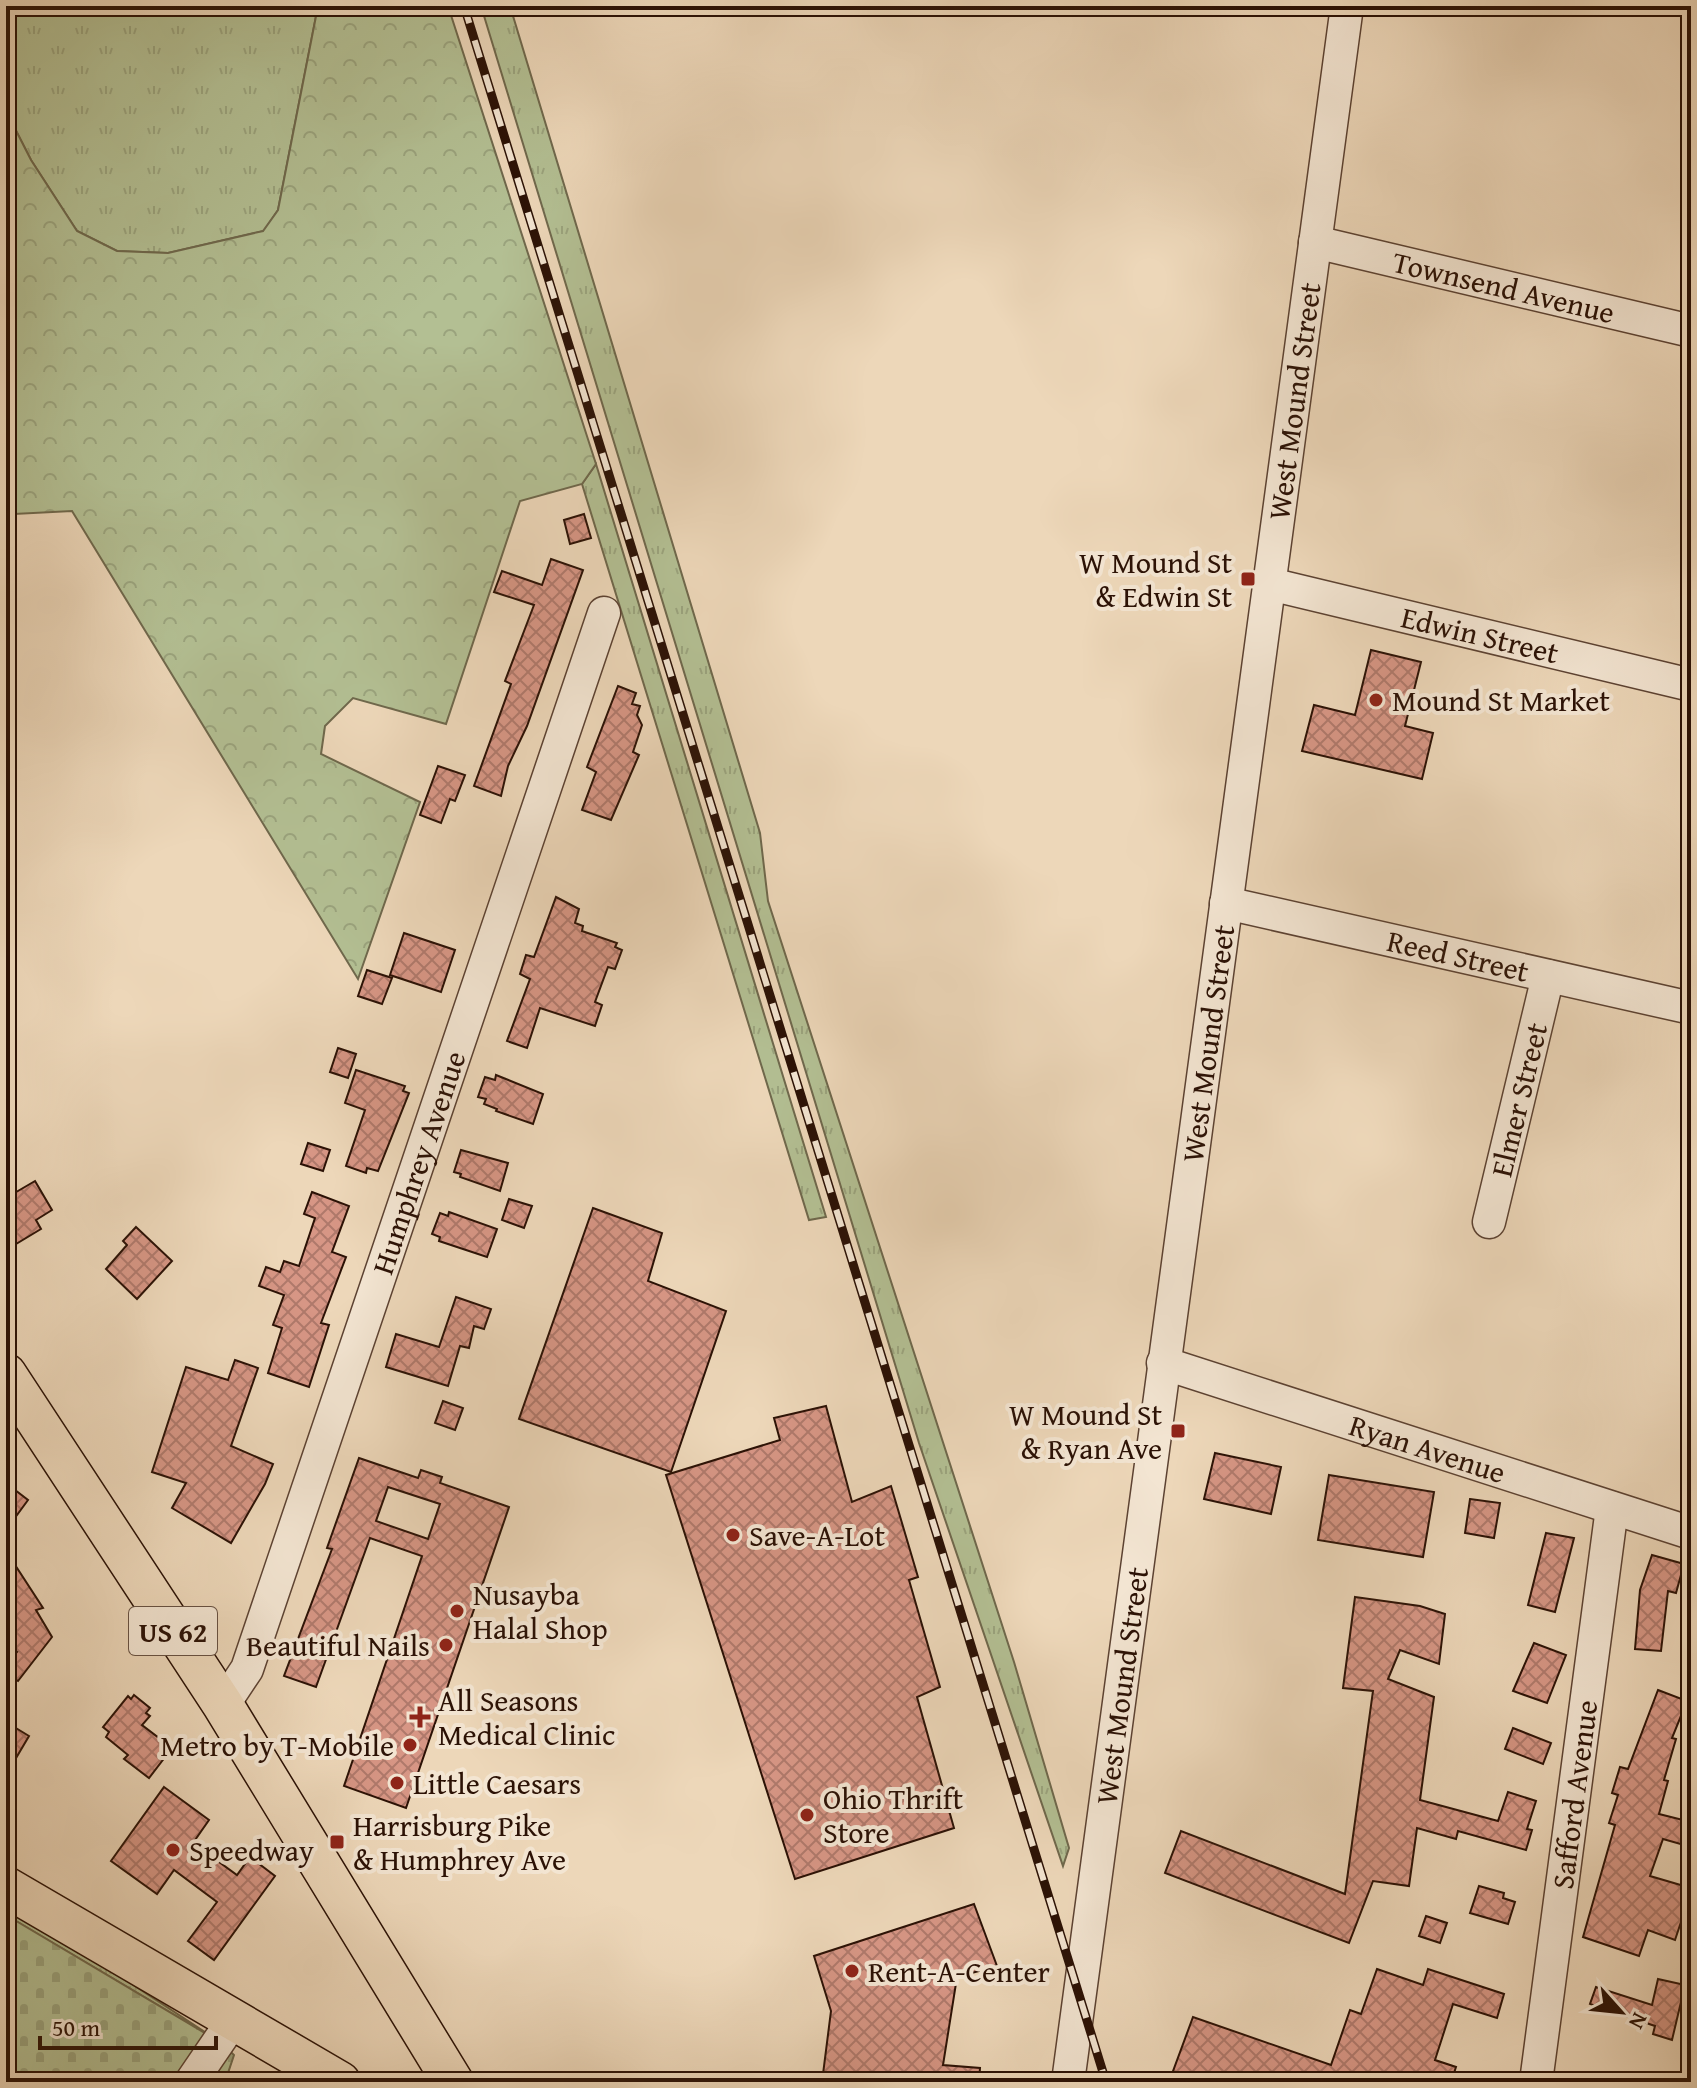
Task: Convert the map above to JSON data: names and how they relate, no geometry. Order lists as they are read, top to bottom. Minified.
{"streets":{"main road":["US 62"],"street":["Townsend Avenue","West Mound Street","Edwin Street","Reed Street","Elmer Street","Humphrey Avenue","Ryan Avenue","Safford Avenue"]},"crossings":[["Townsend Avenue","West Mound Street"],["West Mound Street","Edwin Street"],["West Mound Street","Reed Street"],["West Mound Street","Ryan Avenue"],["Reed Street","Elmer Street"],["Humphrey Avenue","US 62"],["Ryan Avenue","Safford Avenue"]],"places":{"transit":["W Mound St & Edwin St","W Mound St & Ryan Ave","Harrisburg Pike & Humphrey Ave"],"other":["Mound St Market","Save-A-Lot","Nusayba Halal Shop","Beautiful Nails","Metro by T-Mobile","Little Caesars","Ohio Thrift Store","Speedway","Rent-A-Center"],"health":["All Seasons Medical Clinic"]},"scale_bar":"50 m","north":"bottom right"}
